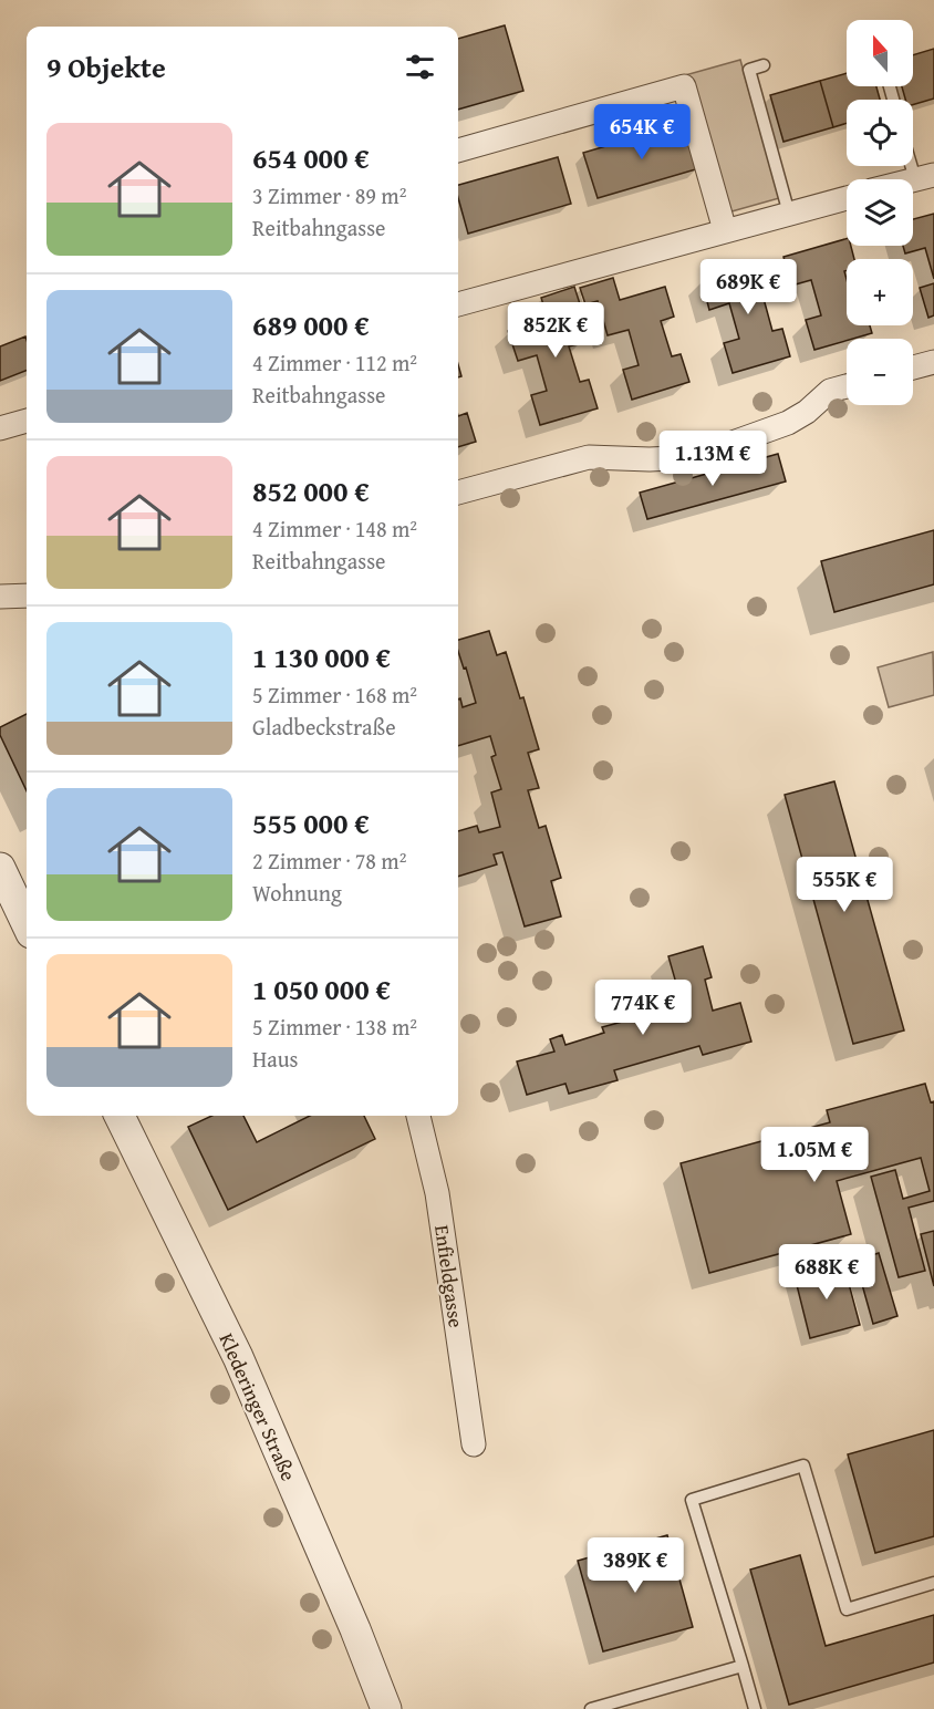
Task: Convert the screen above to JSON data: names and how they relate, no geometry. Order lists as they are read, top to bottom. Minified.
{"streets":{"street":["Enfieldgasse","Klederinger Straße"]},"north":"top","page":{"map_buttons":["+","−"],"heading":"9 Objekte","price":["654K €","689K €","852K €","1.13M €","555K €","774K €","1.05M €","688K €","389K €"],"list":[{"name":"654 000 €","note":"3 Zimmer · 89 m² · Reitbahngasse"},{"name":"689 000 €","note":"4 Zimmer · 112 m² · Reitbahngasse"},{"name":"852 000 €","note":"4 Zimmer · 148 m² · Reitbahngasse"},{"name":"1 130 000 €","note":"5 Zimmer · 168 m² · Gladbeckstraße"},{"name":"555 000 €","note":"2 Zimmer · 78 m² · Wohnung"},{"name":"1 050 000 €","note":"5 Zimmer · 138 m² · Haus"}]}}
